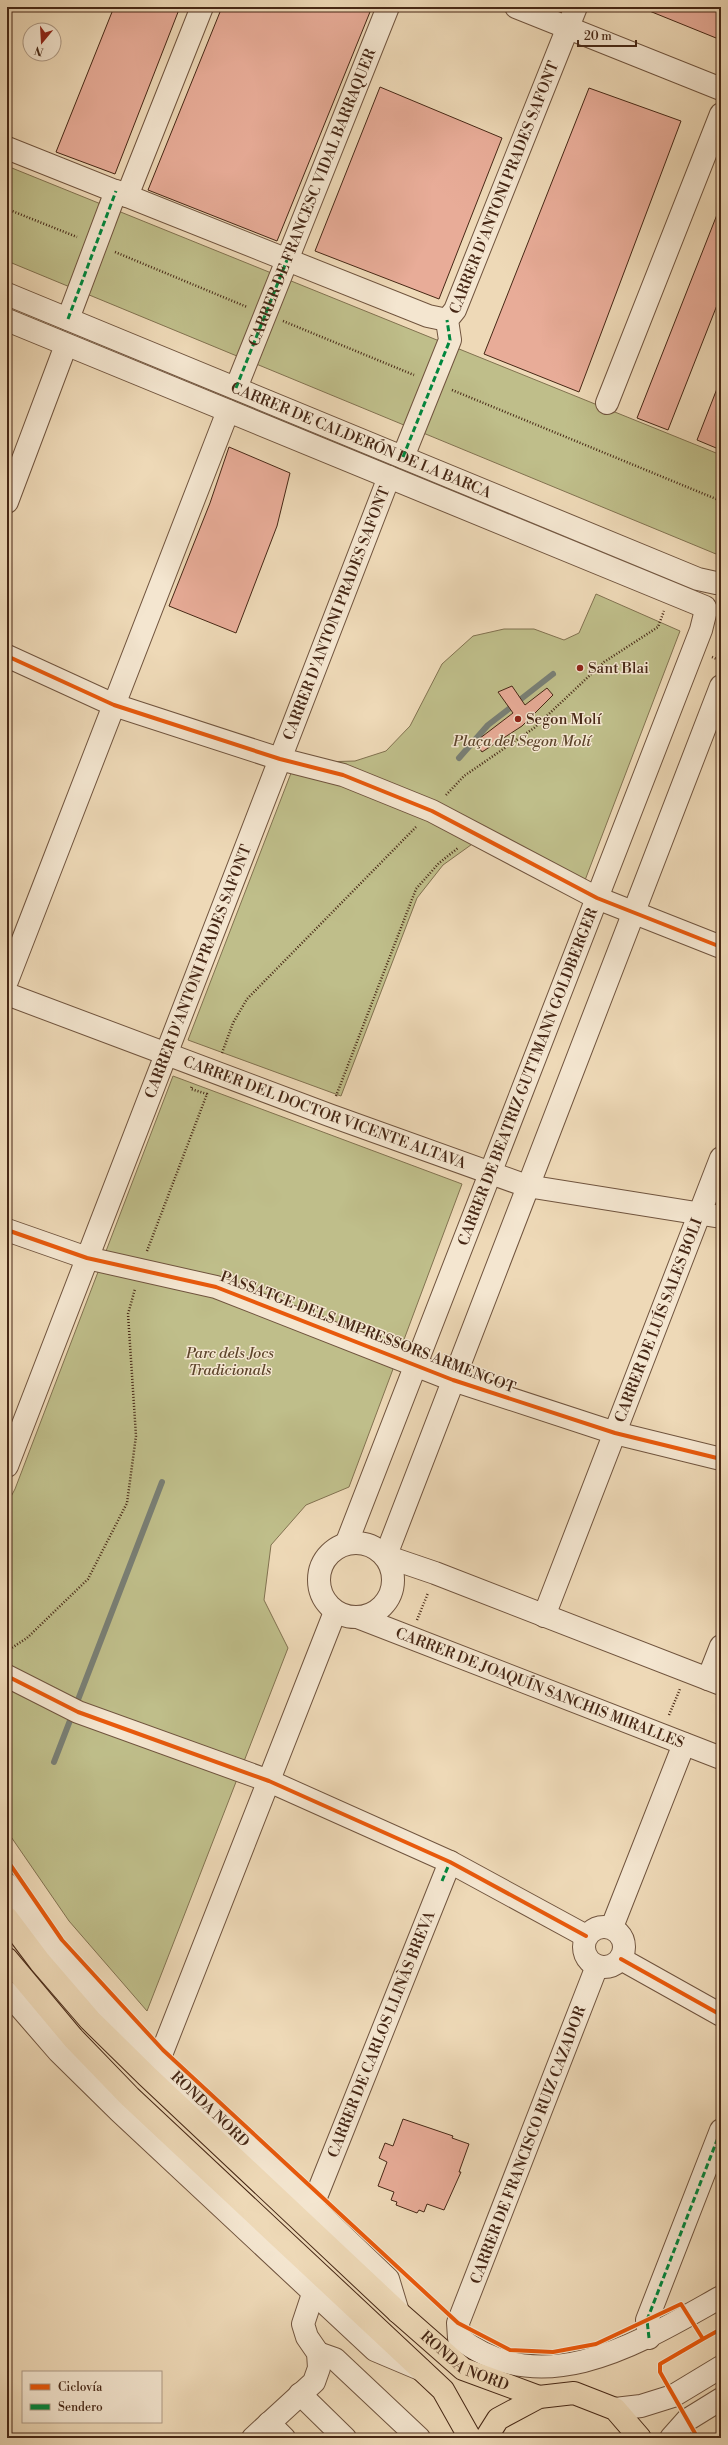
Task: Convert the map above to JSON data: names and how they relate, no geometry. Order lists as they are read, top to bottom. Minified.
{"streets":{"main road":["RONDA NORD"],"street":["CARRER D'ANTONI PRADES SAFONT","CARRER DE FRANCESC VIDAL BARRAQUER","CARRER DE CALDERÓN DE LA BARCA","CARRER DE BEATRIZ GUTTMANN GOLDBERGER","CARRER DEL DOCTOR VICENTE ALTAVA","CARRER DE LUÍS SALES BOLI","PASSATGE DELS IMPRESSORS ARMENGOT","CARRER DE JOAQUÍN SANCHIS MIRALLES","CARRER DE CARLOS LLINÀS BREVA","CARRER DE FRANCISCO RUIZ CAZADOR"]},"crossings":[["CARRER D'ANTONI PRADES SAFONT","CARRER DE CALDERÓN DE LA BARCA"],["CARRER D'ANTONI PRADES SAFONT","CARRER DEL DOCTOR VICENTE ALTAVA"],["CARRER D'ANTONI PRADES SAFONT","PASSATGE DELS IMPRESSORS ARMENGOT"],["CARRER DE FRANCESC VIDAL BARRAQUER","CARRER DE CALDERÓN DE LA BARCA"],["CARRER DE CALDERÓN DE LA BARCA","CARRER DE BEATRIZ GUTTMANN GOLDBERGER"],["CARRER DE BEATRIZ GUTTMANN GOLDBERGER","CARRER DEL DOCTOR VICENTE ALTAVA"],["CARRER DE BEATRIZ GUTTMANN GOLDBERGER","PASSATGE DELS IMPRESSORS ARMENGOT"],["CARRER DE BEATRIZ GUTTMANN GOLDBERGER","CARRER DE JOAQUÍN SANCHIS MIRALLES"],["CARRER DEL DOCTOR VICENTE ALTAVA","CARRER DE LUÍS SALES BOLI"],["CARRER DE LUÍS SALES BOLI","PASSATGE DELS IMPRESSORS ARMENGOT"],["CARRER DE CARLOS LLINÀS BREVA","RONDA NORD"]],"parks":["Plaça del Segon Molí","Parc dels Jocs Tradicionals"],"places":["Sant Blai","Segon Molí"],"legend":["Ciclovía","Sendero"],"scale_bar":"20 m","north":"bottom"}
